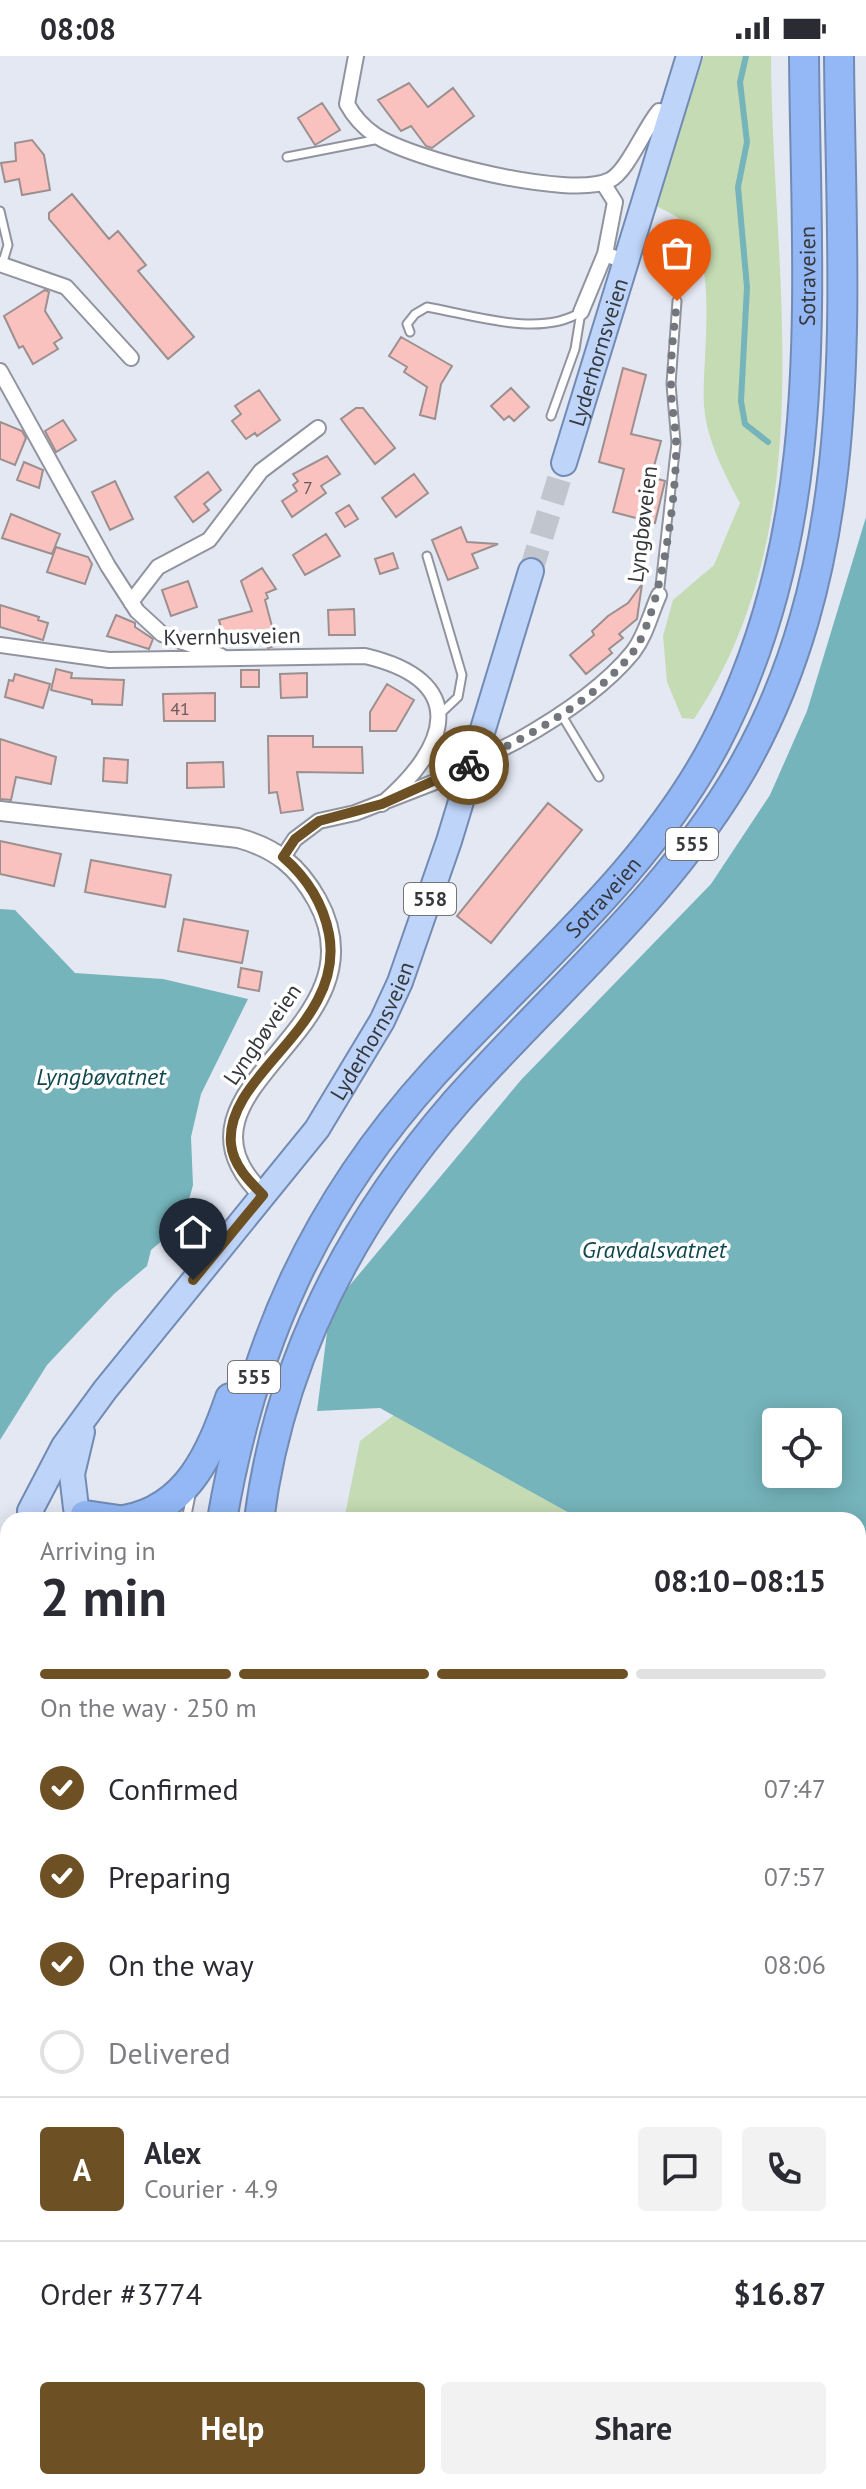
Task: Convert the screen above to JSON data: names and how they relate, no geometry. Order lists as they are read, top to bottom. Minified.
{"streets":{"highway":["Sotraveien","555"],"main road":["Lyderhornsveien","558"],"street":["Lyngbøveien","Kvernhusveien"]},"crossings":[["Sotraveien","555"],["Lyderhornsveien","Lyngbøveien"]],"water":["Lyngbøvatnet","Gravdalsvatnet"],"house_numbers":["7","41"],"page":{"status":"08:08","heading":["2 min","Arriving in","08:10–08:15"],"panel":["Alex","Courier · 4.9","Order #3774","$16.87"],"bar":"On the way · 250 m","list":[["Confirmed","07:47"],["Preparing","07:57"],["On the way","08:06"],"Delivered"],"round":"A","buttons":["Help","Share"]}}
